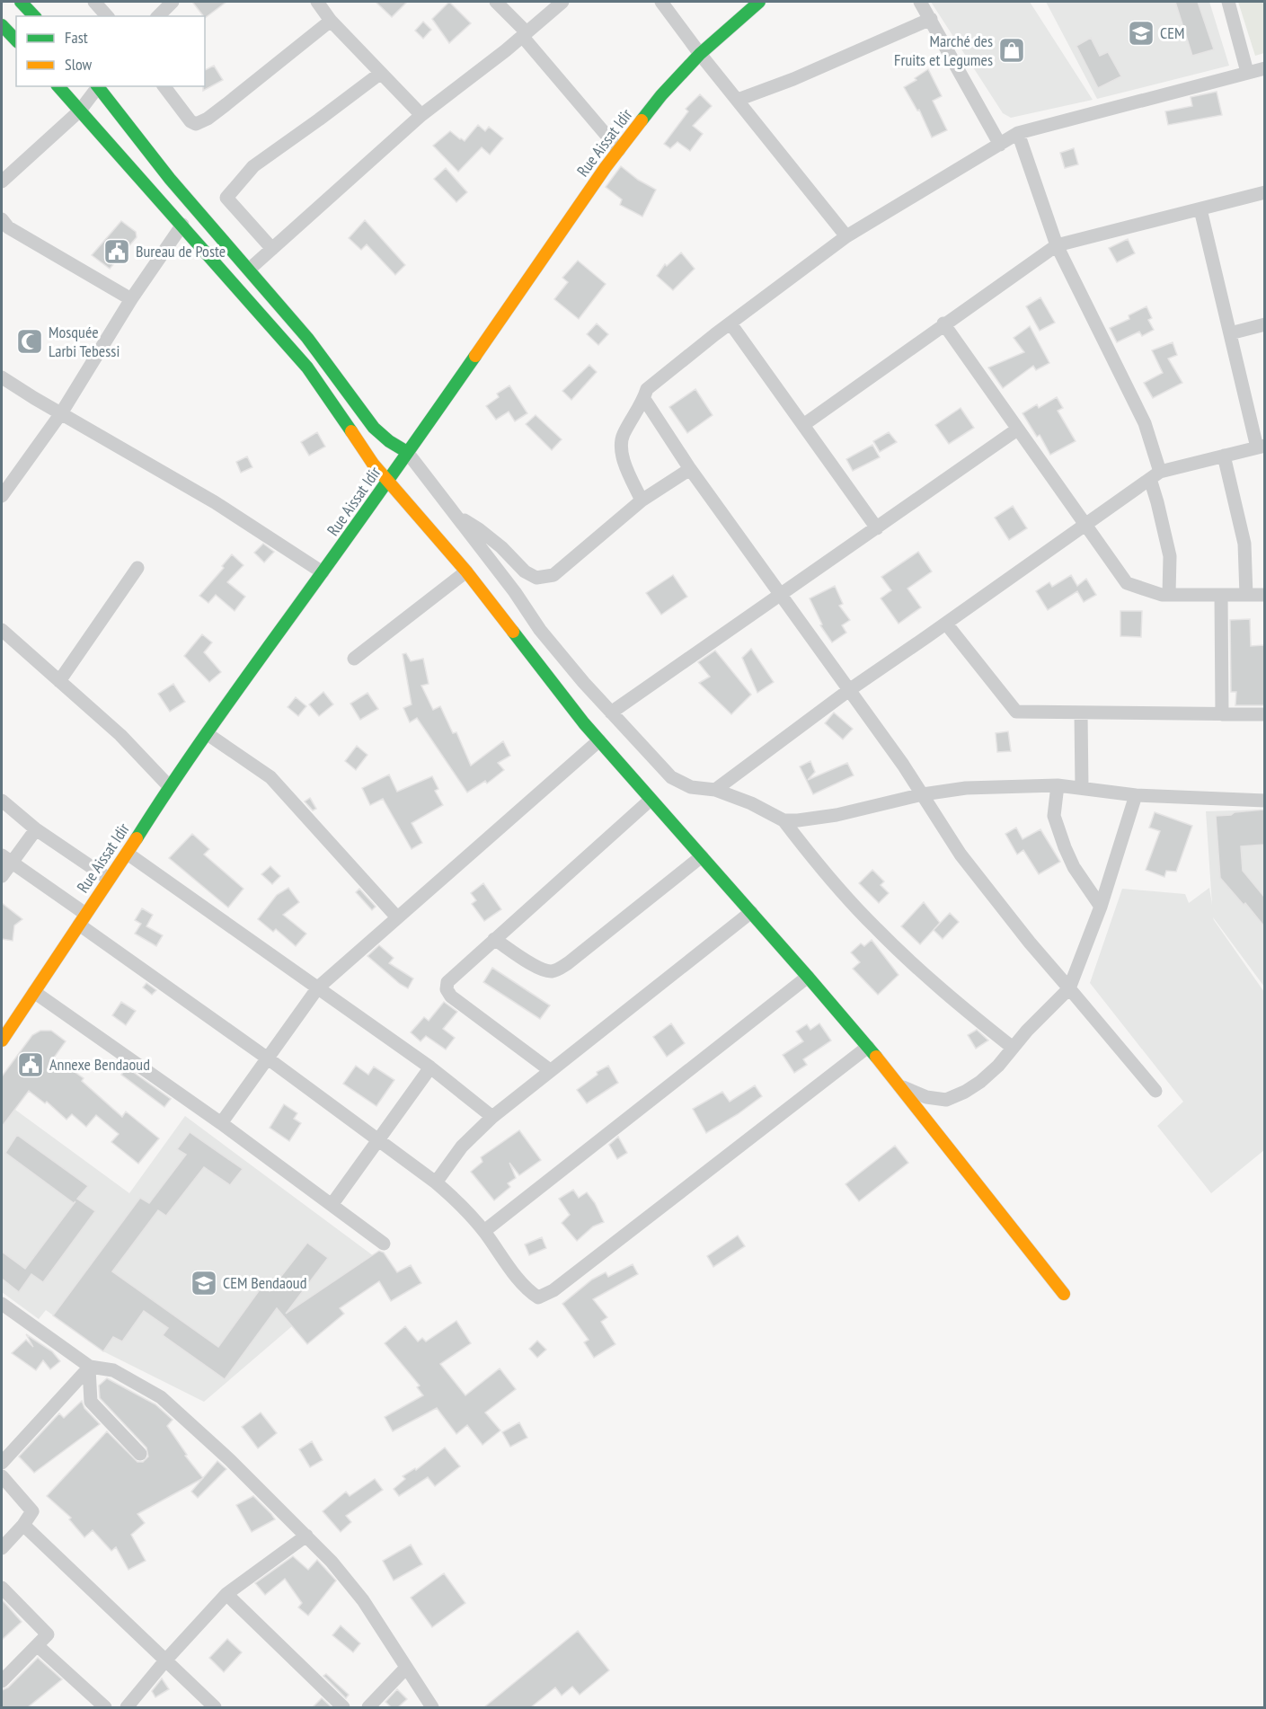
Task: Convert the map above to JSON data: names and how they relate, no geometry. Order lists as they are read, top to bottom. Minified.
{"streets":{"street":["Rue Aissat Idir"]},"places":{"school or university":["CEM","CEM Bendaoud"],"shop":["Marché des Fruits et Legumes"],"public building":["Bureau de Poste","Annexe Bendaoud"],"mosque":["Mosquée Larbi Tebessi"]},"legend":["Fast","Slow"]}
